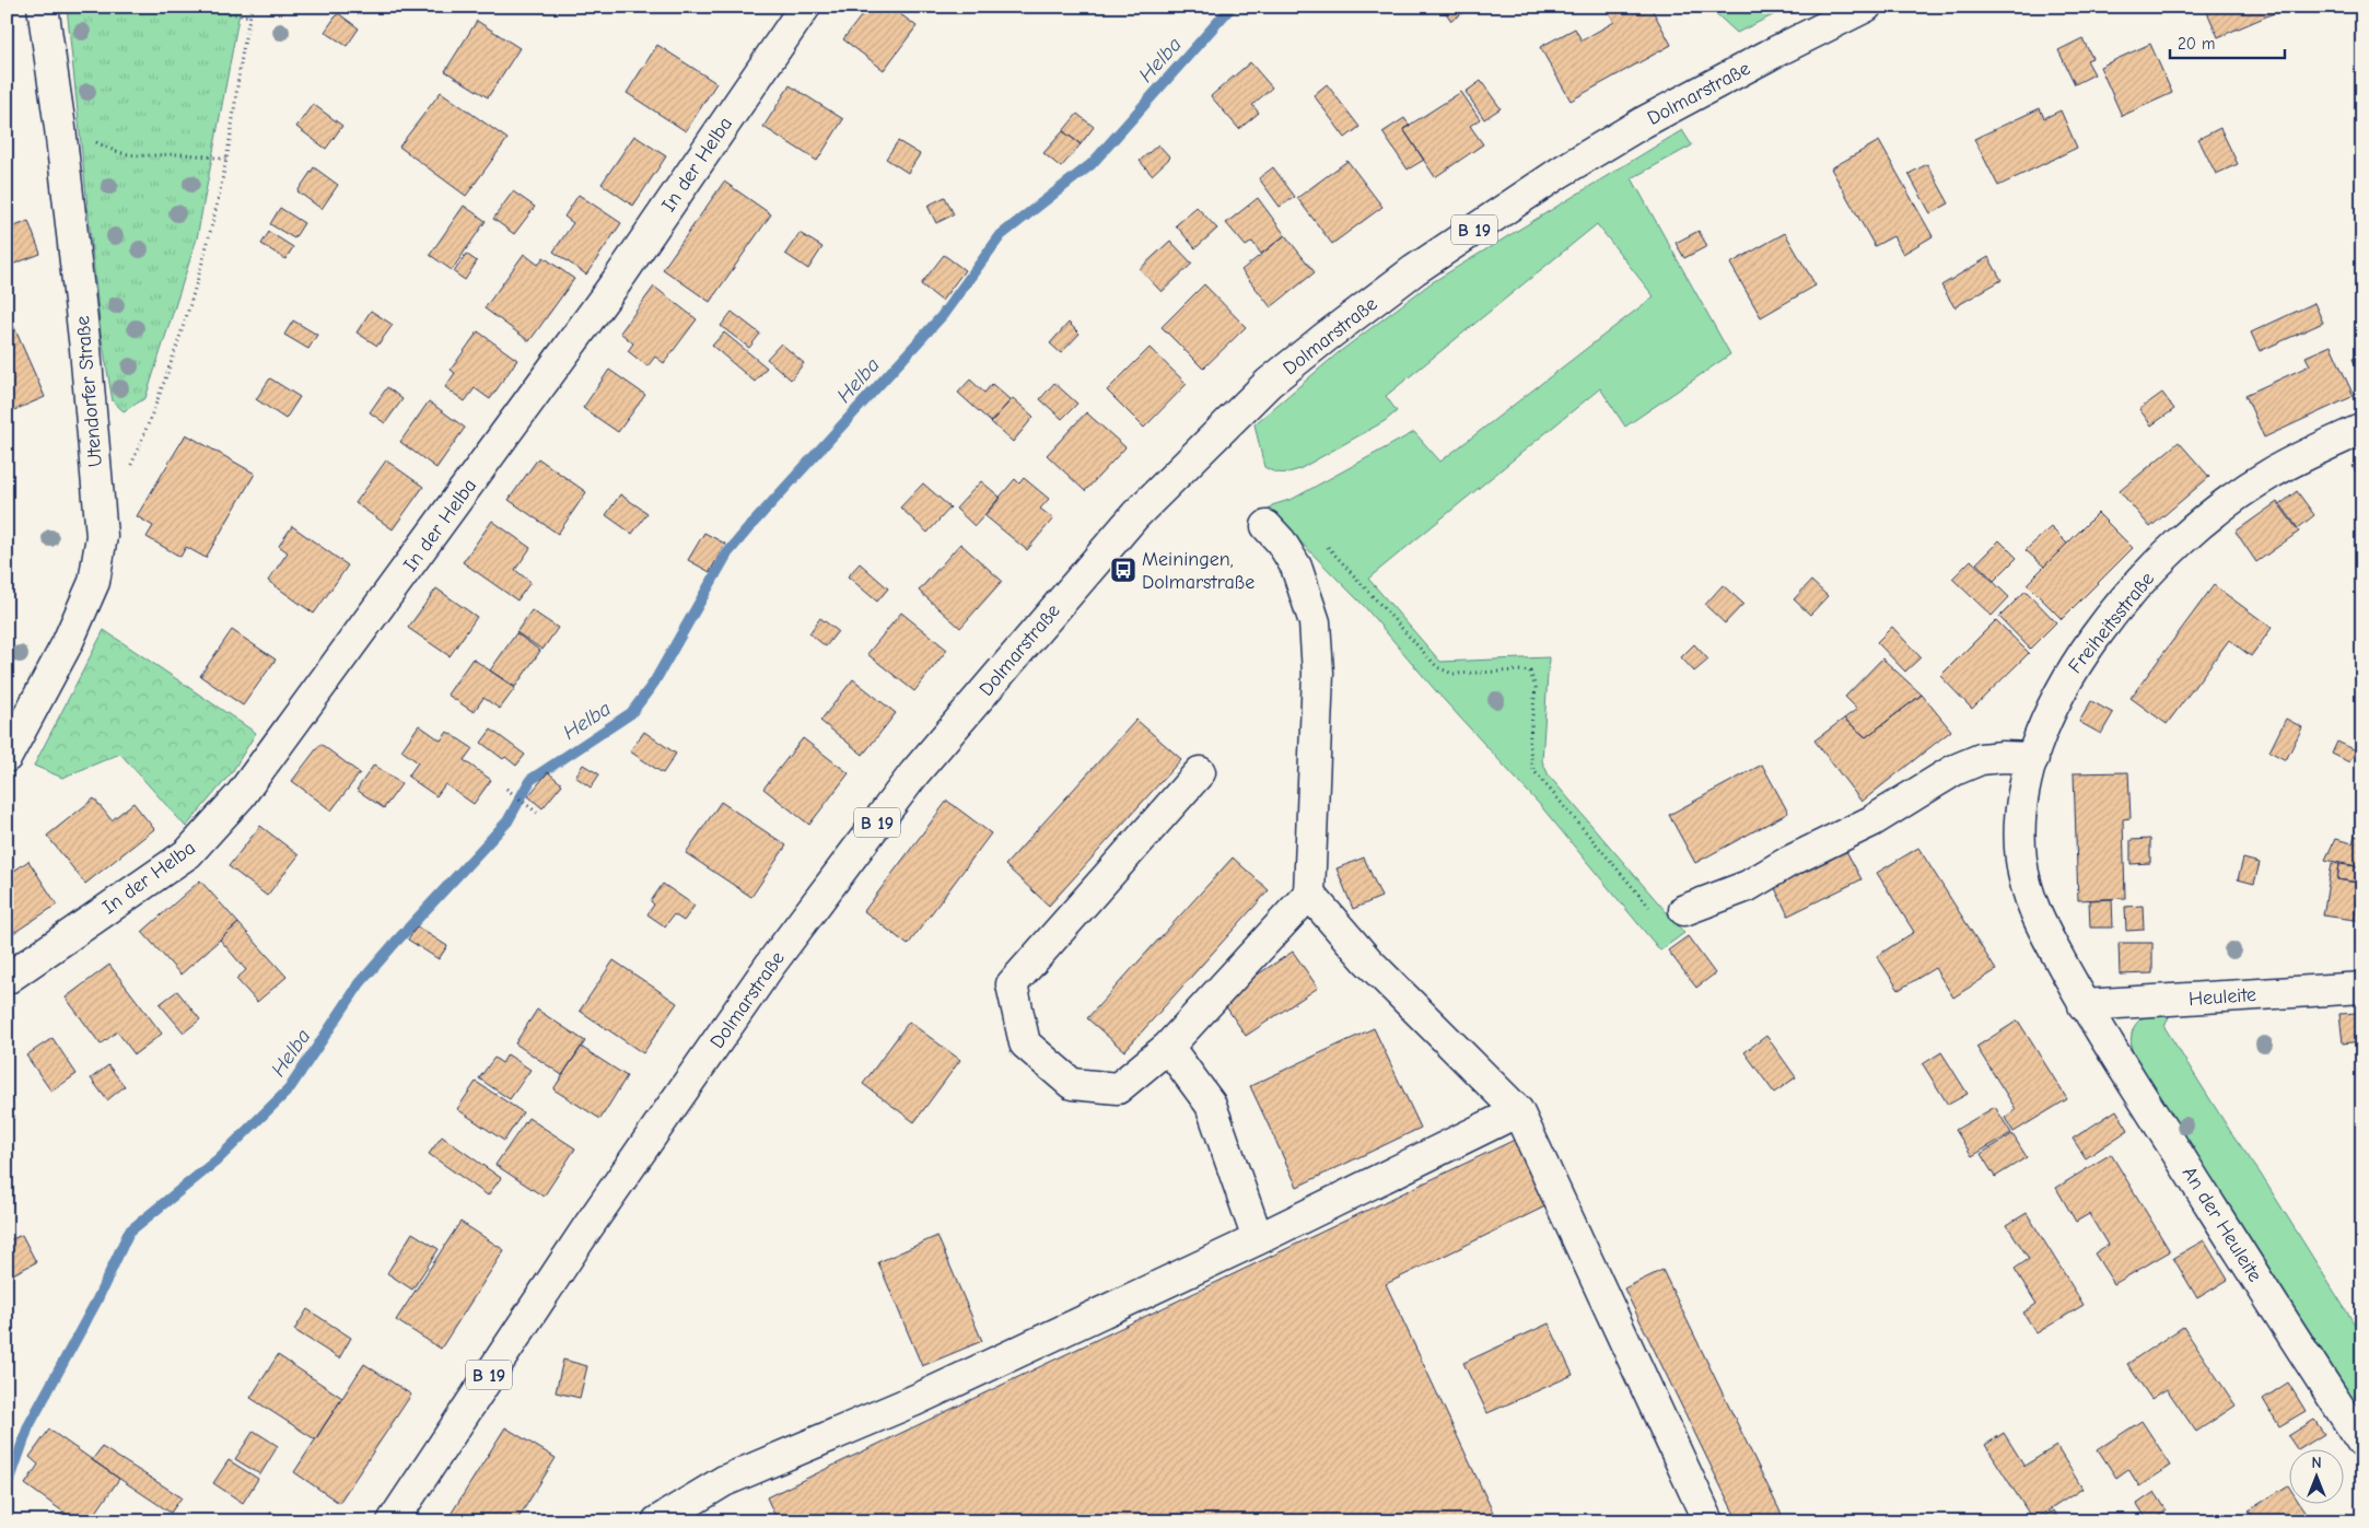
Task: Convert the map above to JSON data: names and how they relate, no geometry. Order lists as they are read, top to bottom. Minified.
{"streets":{"street":["Dolmarstraße","In der Helba","B 19","Utendorfer Straße","Freiheitsstraße","Heuleite","An der Heuleite"]},"crossings":[["Freiheitsstraße","Heuleite"],["Freiheitsstraße","An der Heuleite"],["Heuleite","An der Heuleite"]],"water":["Helba"],"places":{"bus stop":["Meiningen, Dolmarstraße"]},"scale_bar":"20 m","north":"top"}
